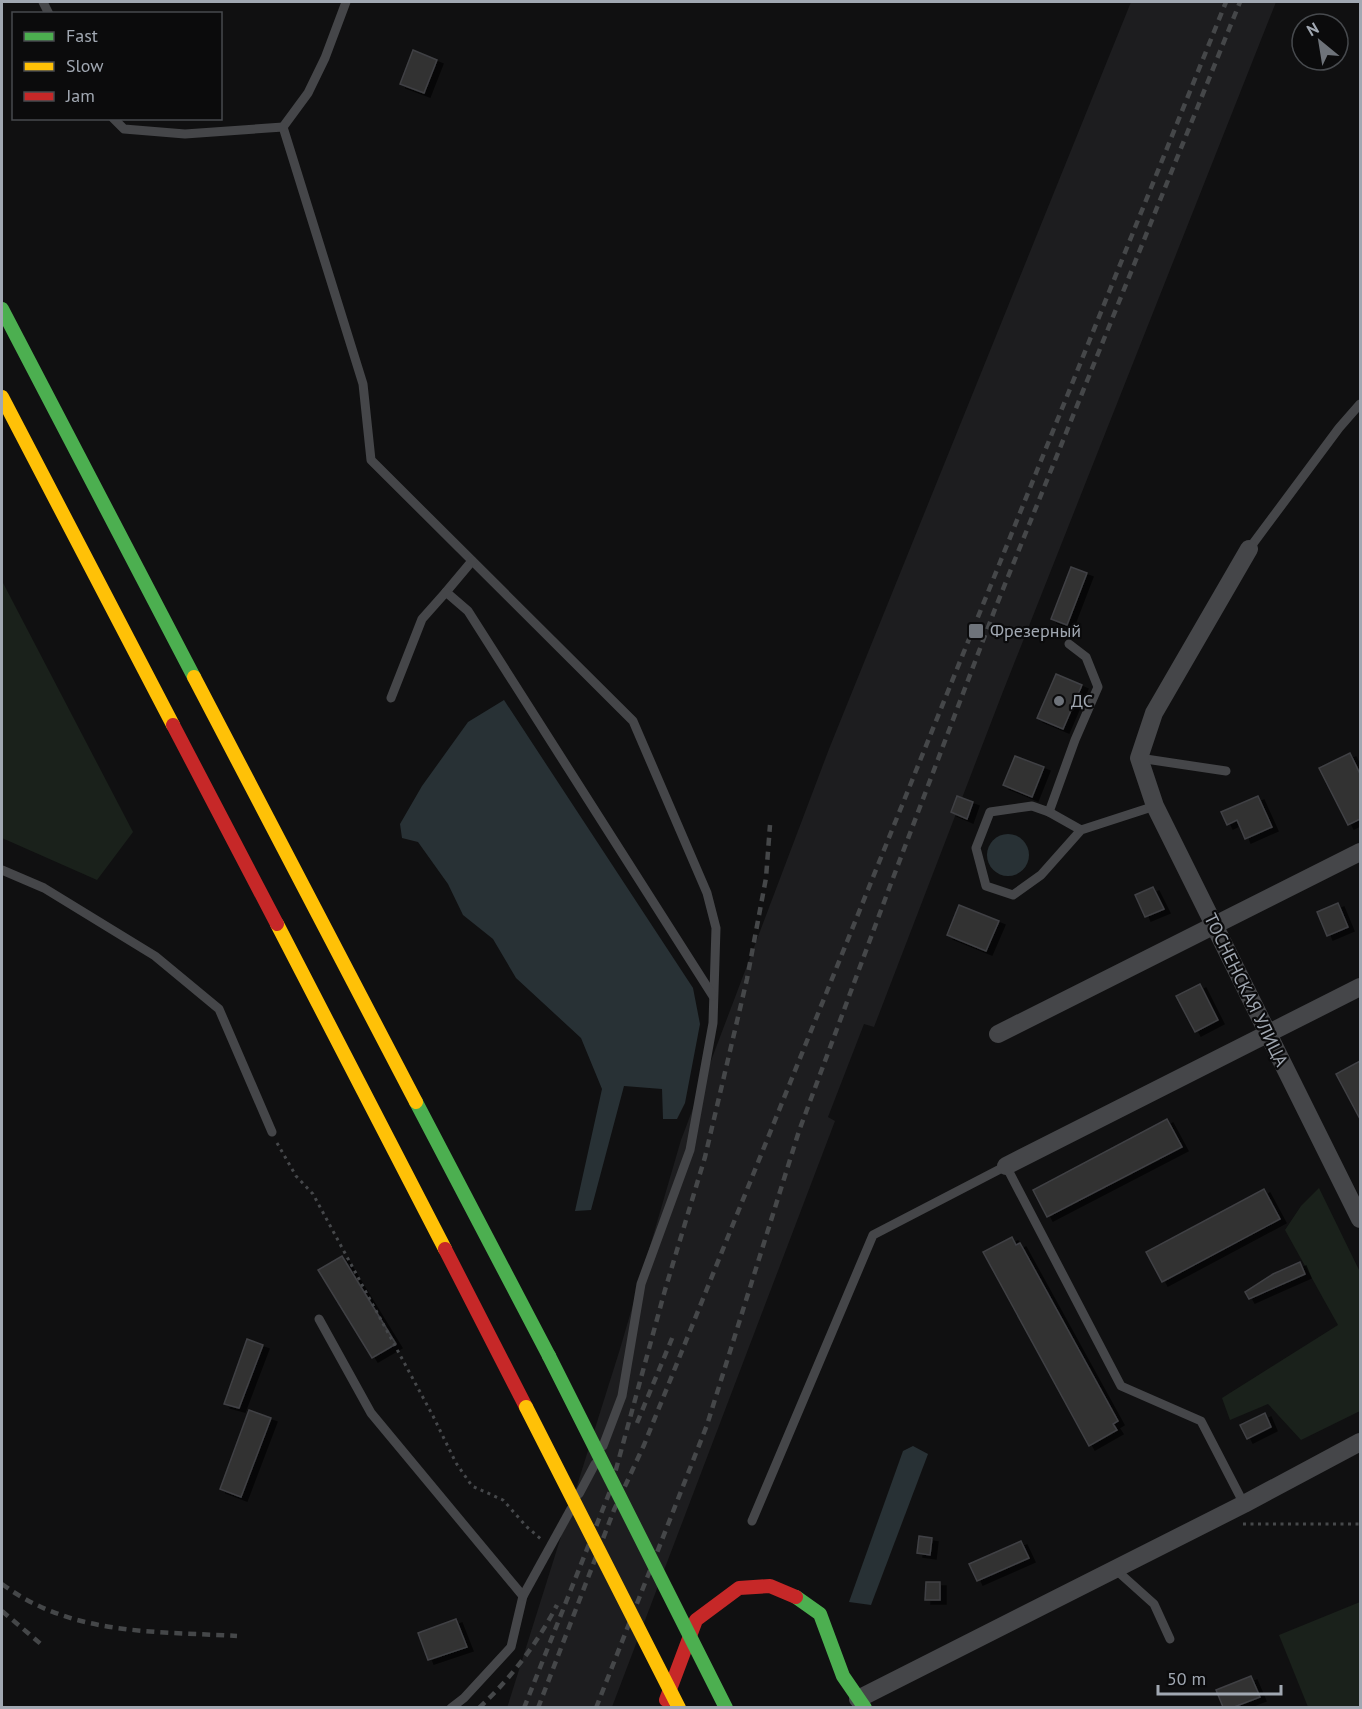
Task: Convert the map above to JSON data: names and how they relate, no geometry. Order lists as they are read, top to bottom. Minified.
{"streets":{"street":["ТОСНЕНСКАЯ УЛИЦА"]},"places":{"transit":["Фрезерный"],"other":["ДС"]},"legend":["Fast","Slow","Jam"],"scale_bar":"50 m","north":"top left"}
